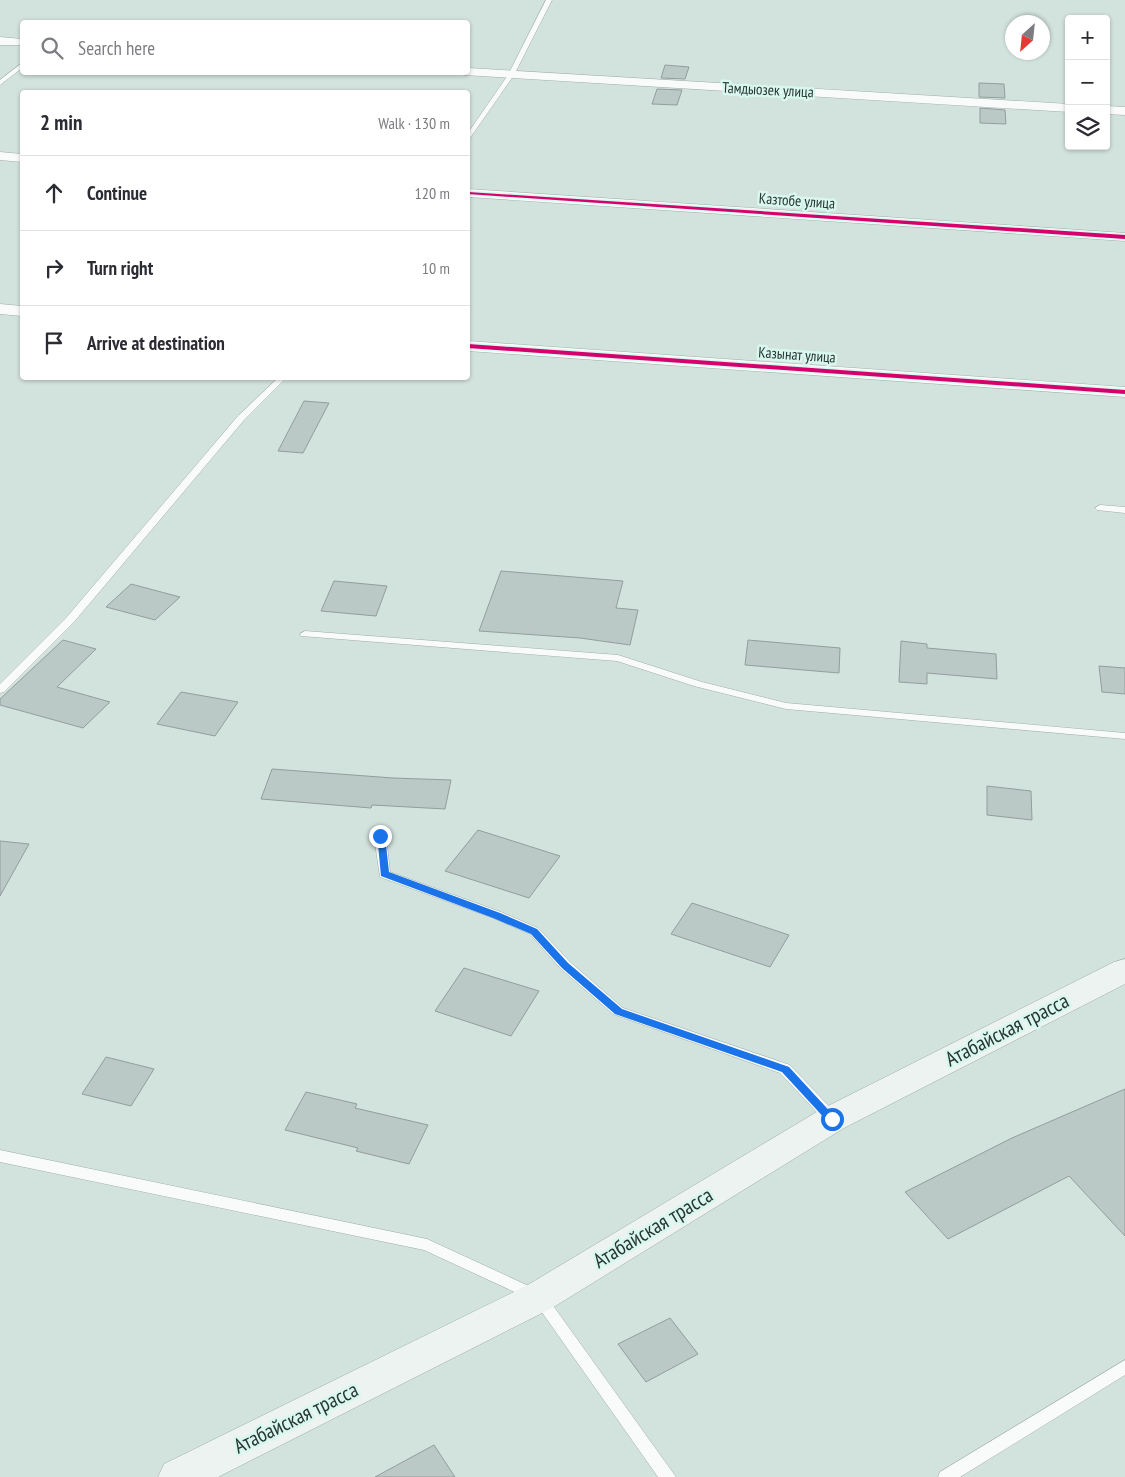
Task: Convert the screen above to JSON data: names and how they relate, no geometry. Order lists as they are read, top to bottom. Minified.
{"streets":{"main road":["Атабайская трасса"],"street":["Тамдыозек улица","Казтобе улица","Казынат улица"]},"north":"bottom left","page":{"map_buttons":["+","−"],"search":"Search here","heading":["2 min","Walk · 130 m"],"list":[["Continue","120 m"],["Turn right","10 m"],"Arrive at destination"]}}
